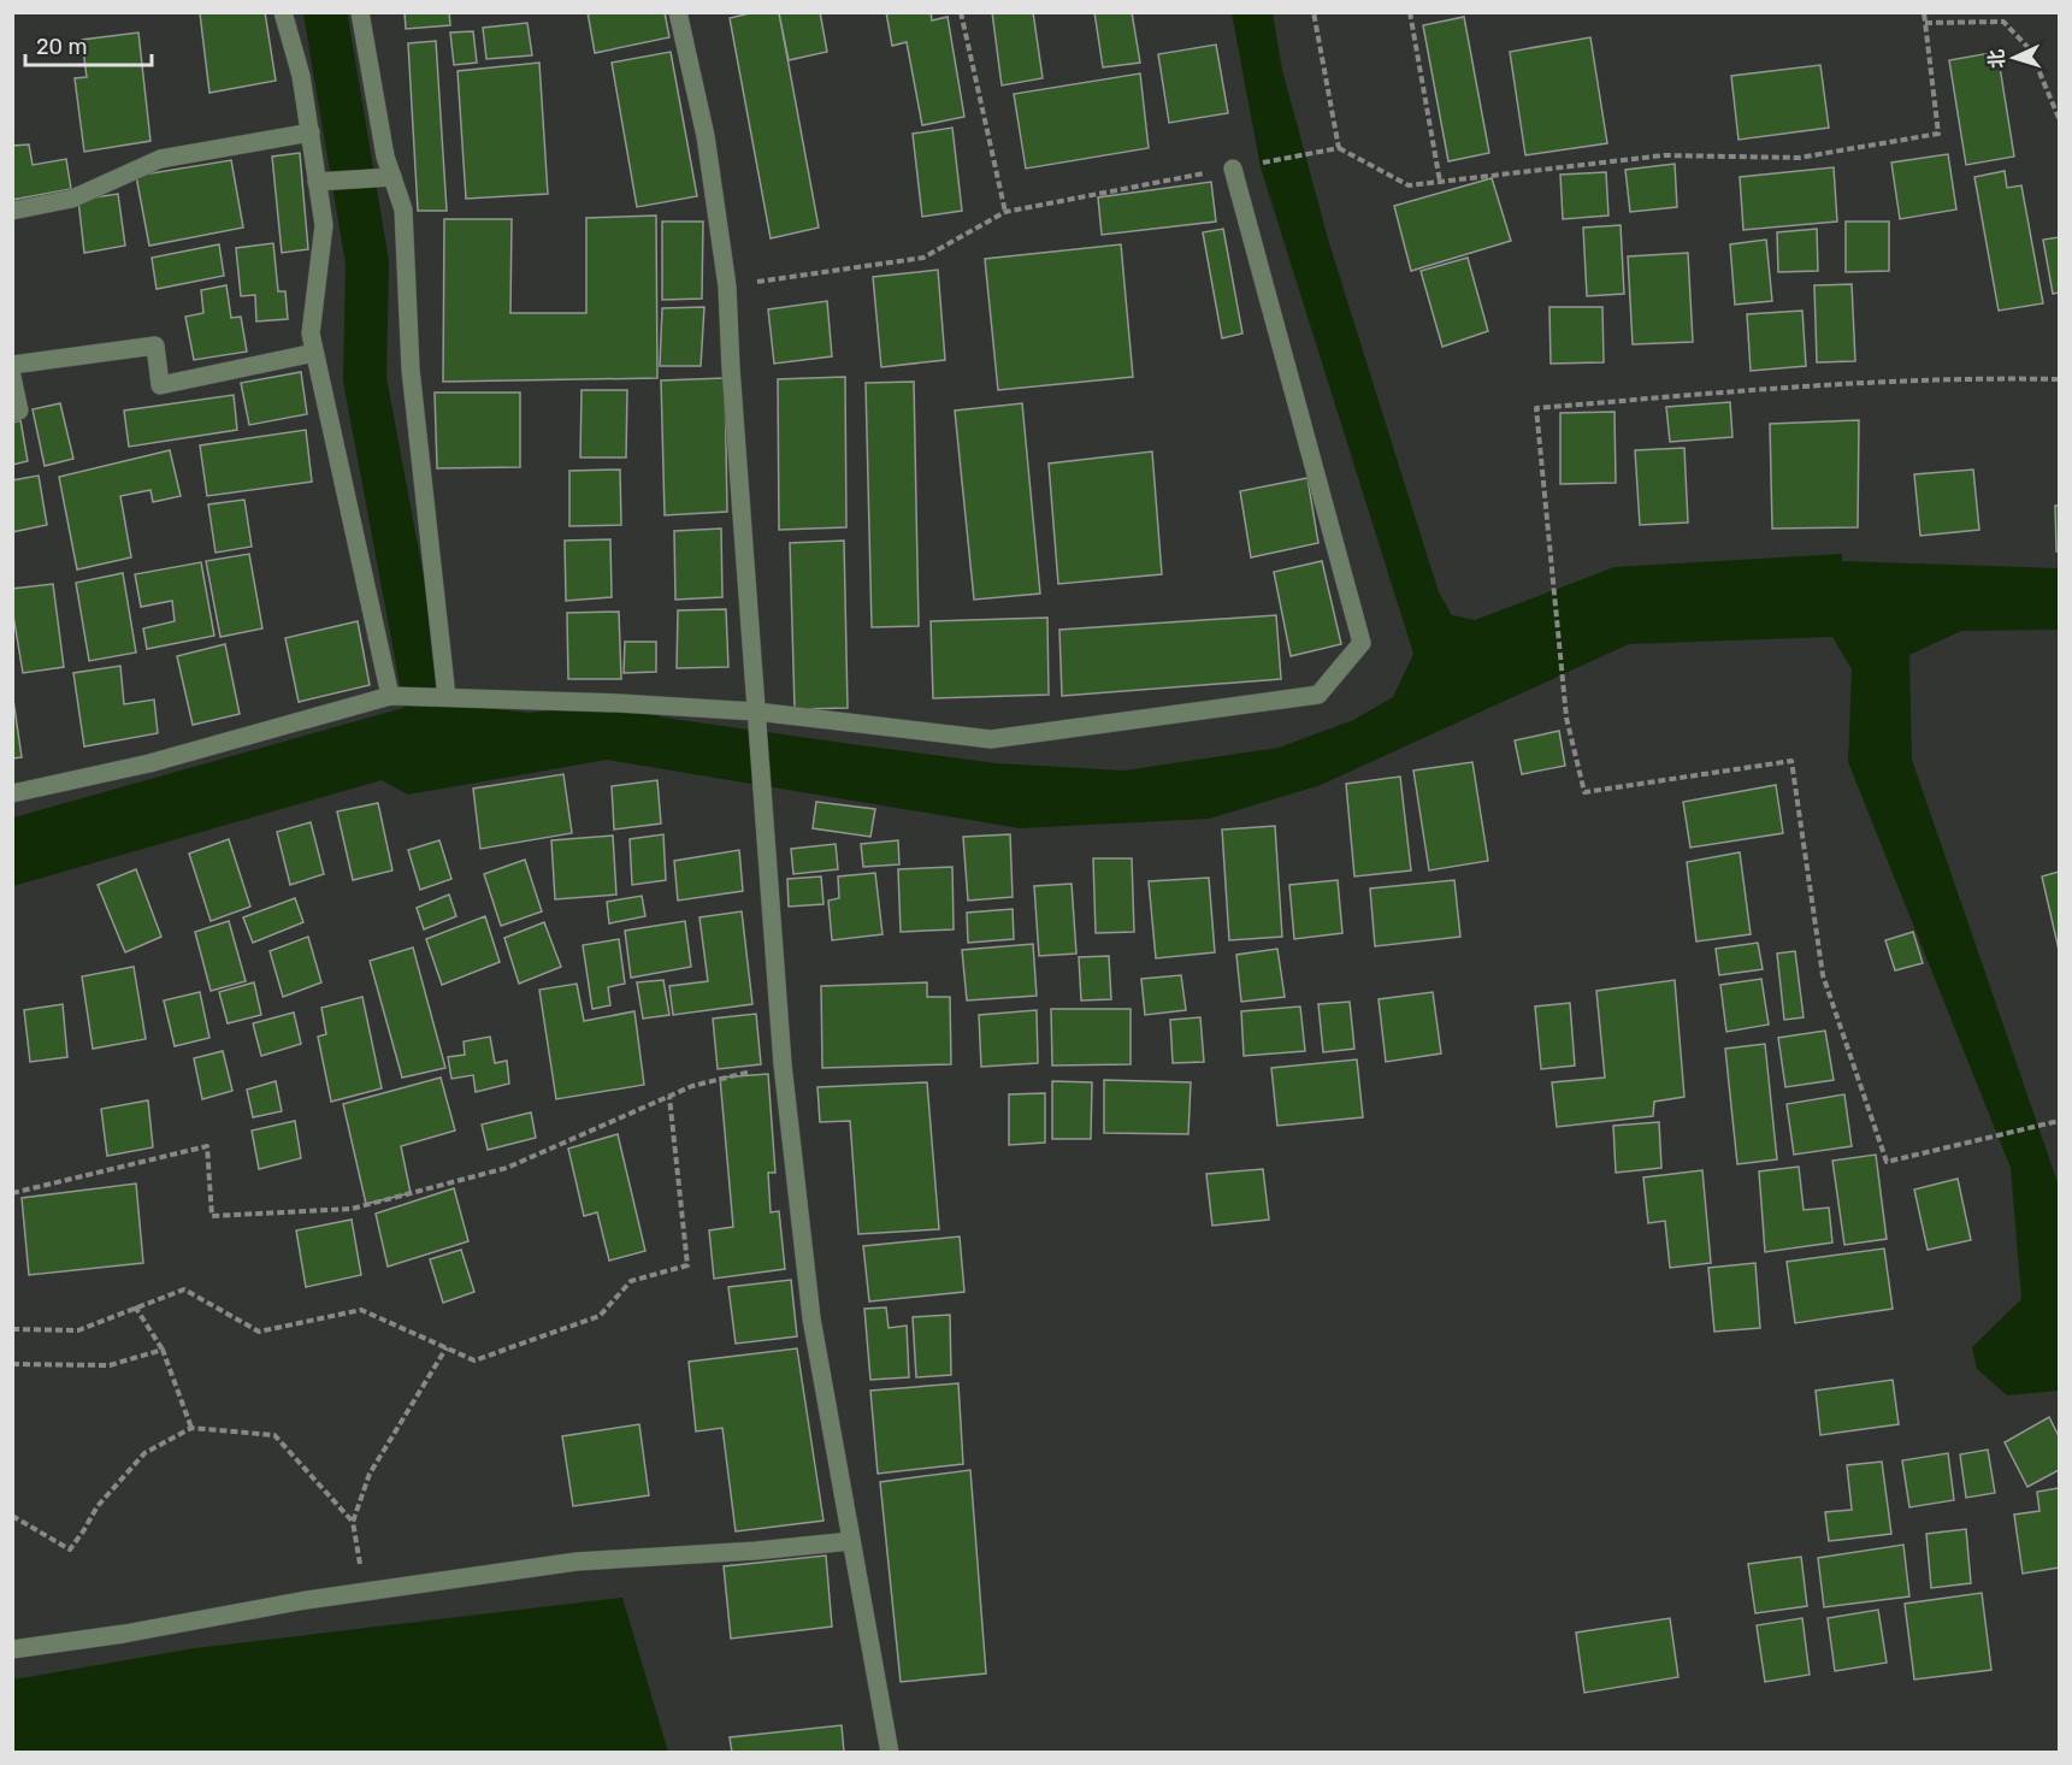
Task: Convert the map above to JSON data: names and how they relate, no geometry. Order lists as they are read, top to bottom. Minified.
{"scale_bar":"20 m","north":"left"}
